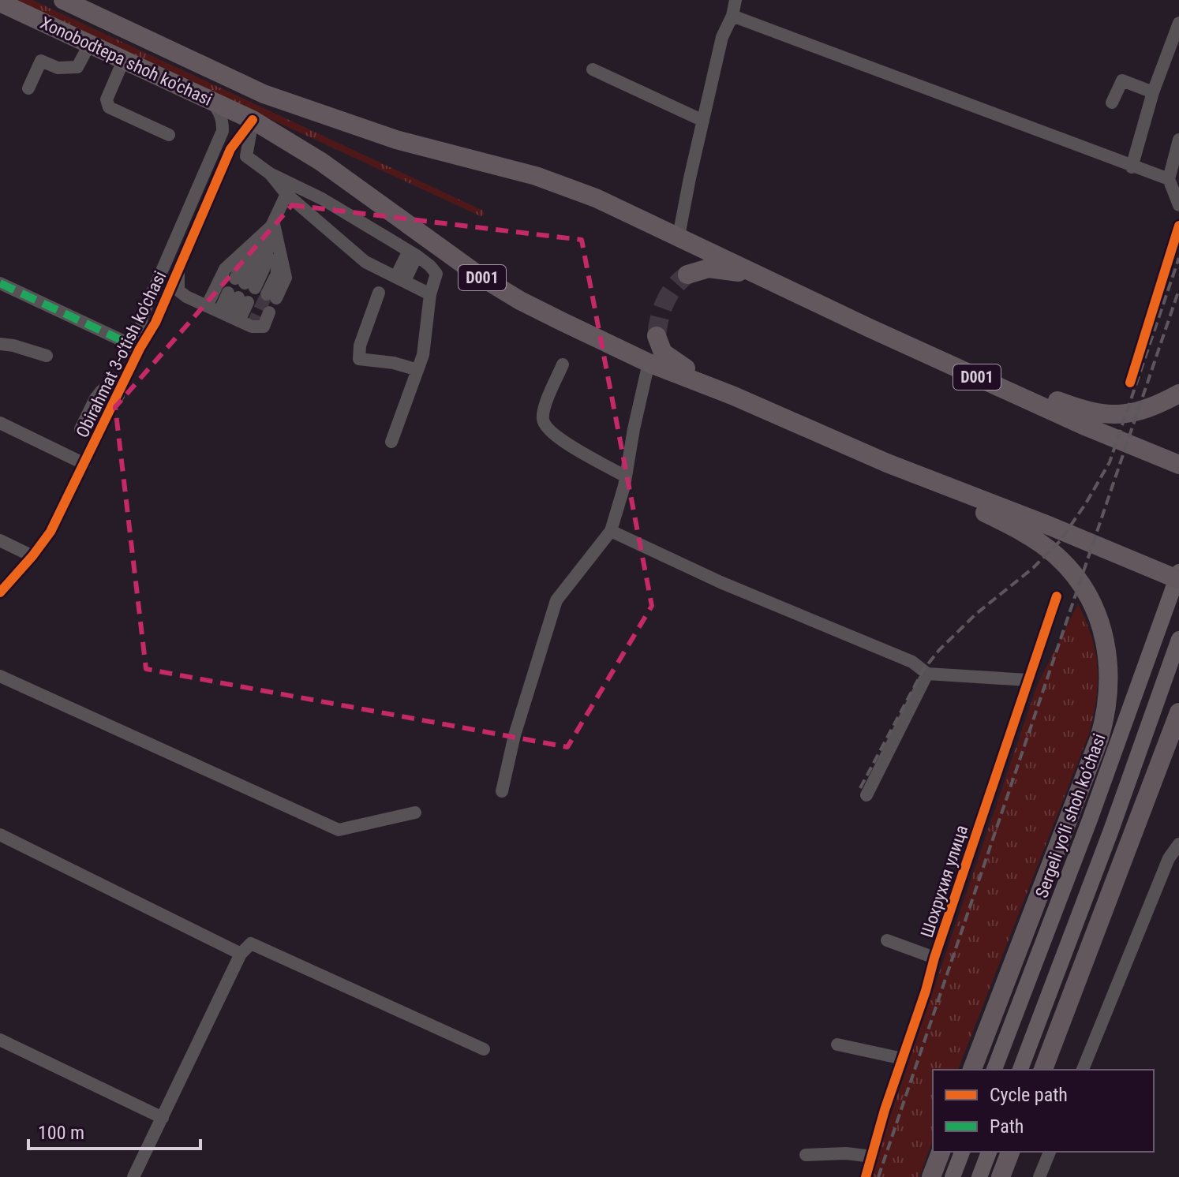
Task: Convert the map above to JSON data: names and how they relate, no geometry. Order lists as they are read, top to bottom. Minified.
{"streets":{"highway":["Xonobodtepa shoh ko'chasi","D001"],"main road":["Sergeli yo‘li shoh ko‘chasi"],"street":["Obirahmat 3-o'tish ko'chasi","Шохрухия улица"]},"crossings":[["Xonobodtepa shoh ko'chasi","D001"],["Xonobodtepa shoh ko'chasi","Obirahmat 3-o'tish ko'chasi"],["D001","Obirahmat 3-o'tish ko'chasi"]],"legend":["Cycle path","Path"],"scale_bar":"100 m"}
